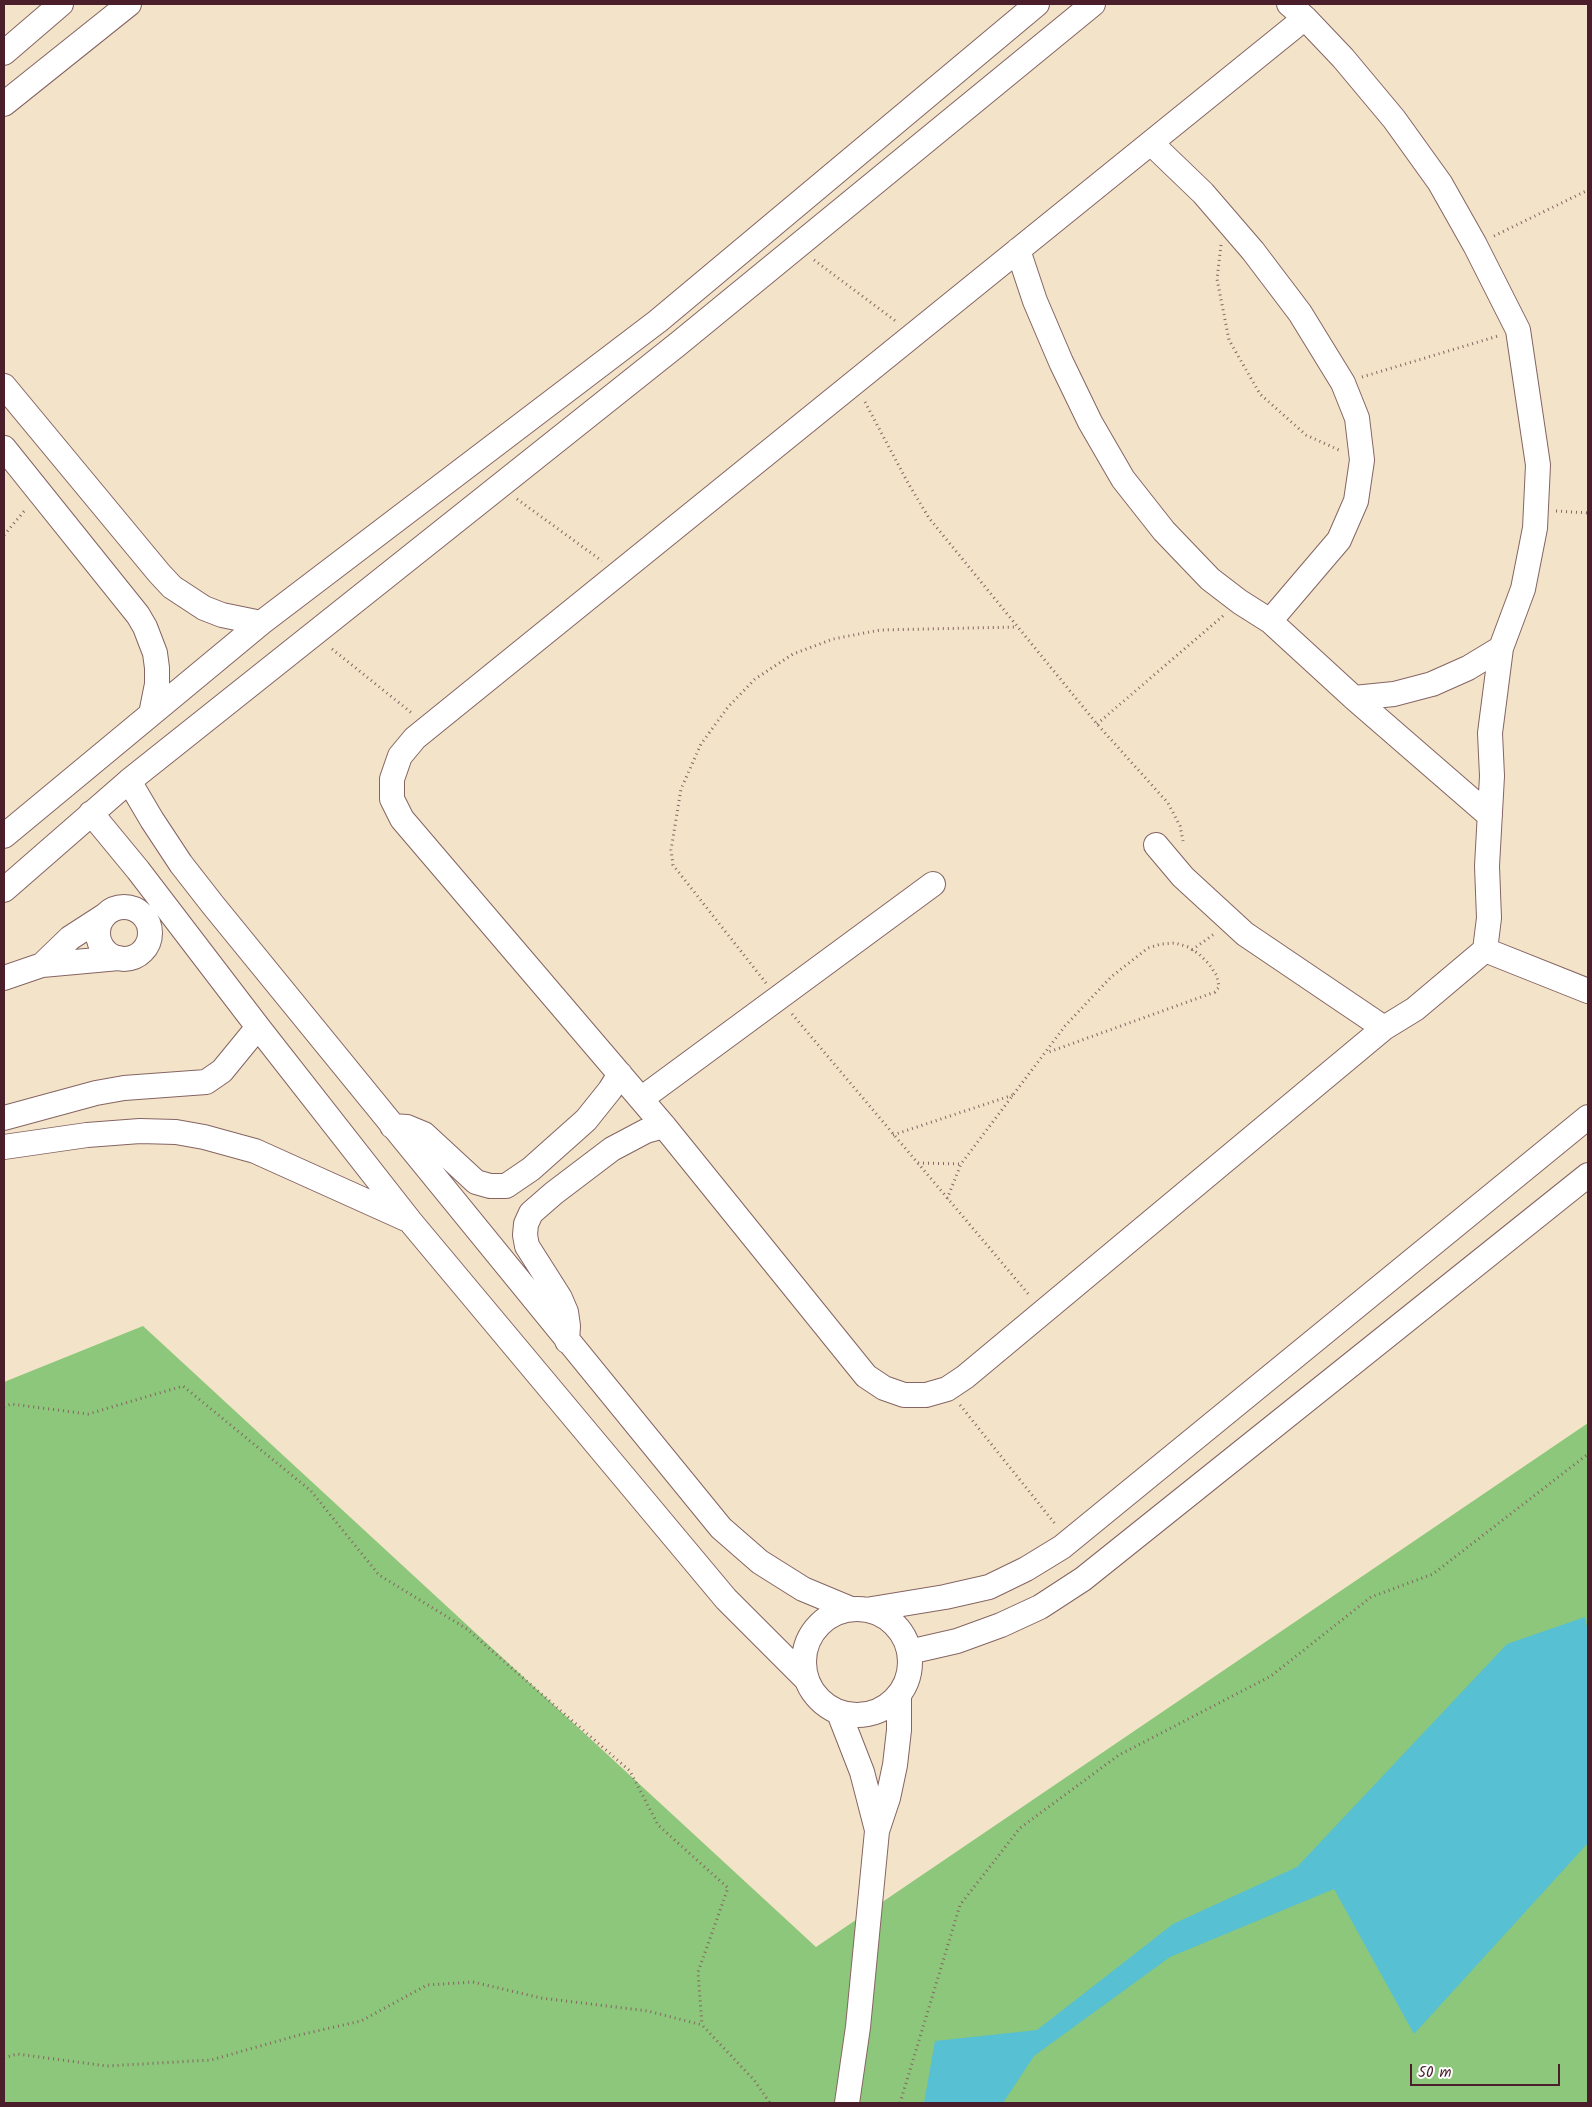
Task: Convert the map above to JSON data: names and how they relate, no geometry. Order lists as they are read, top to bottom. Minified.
{"scale_bar":"50 m"}
